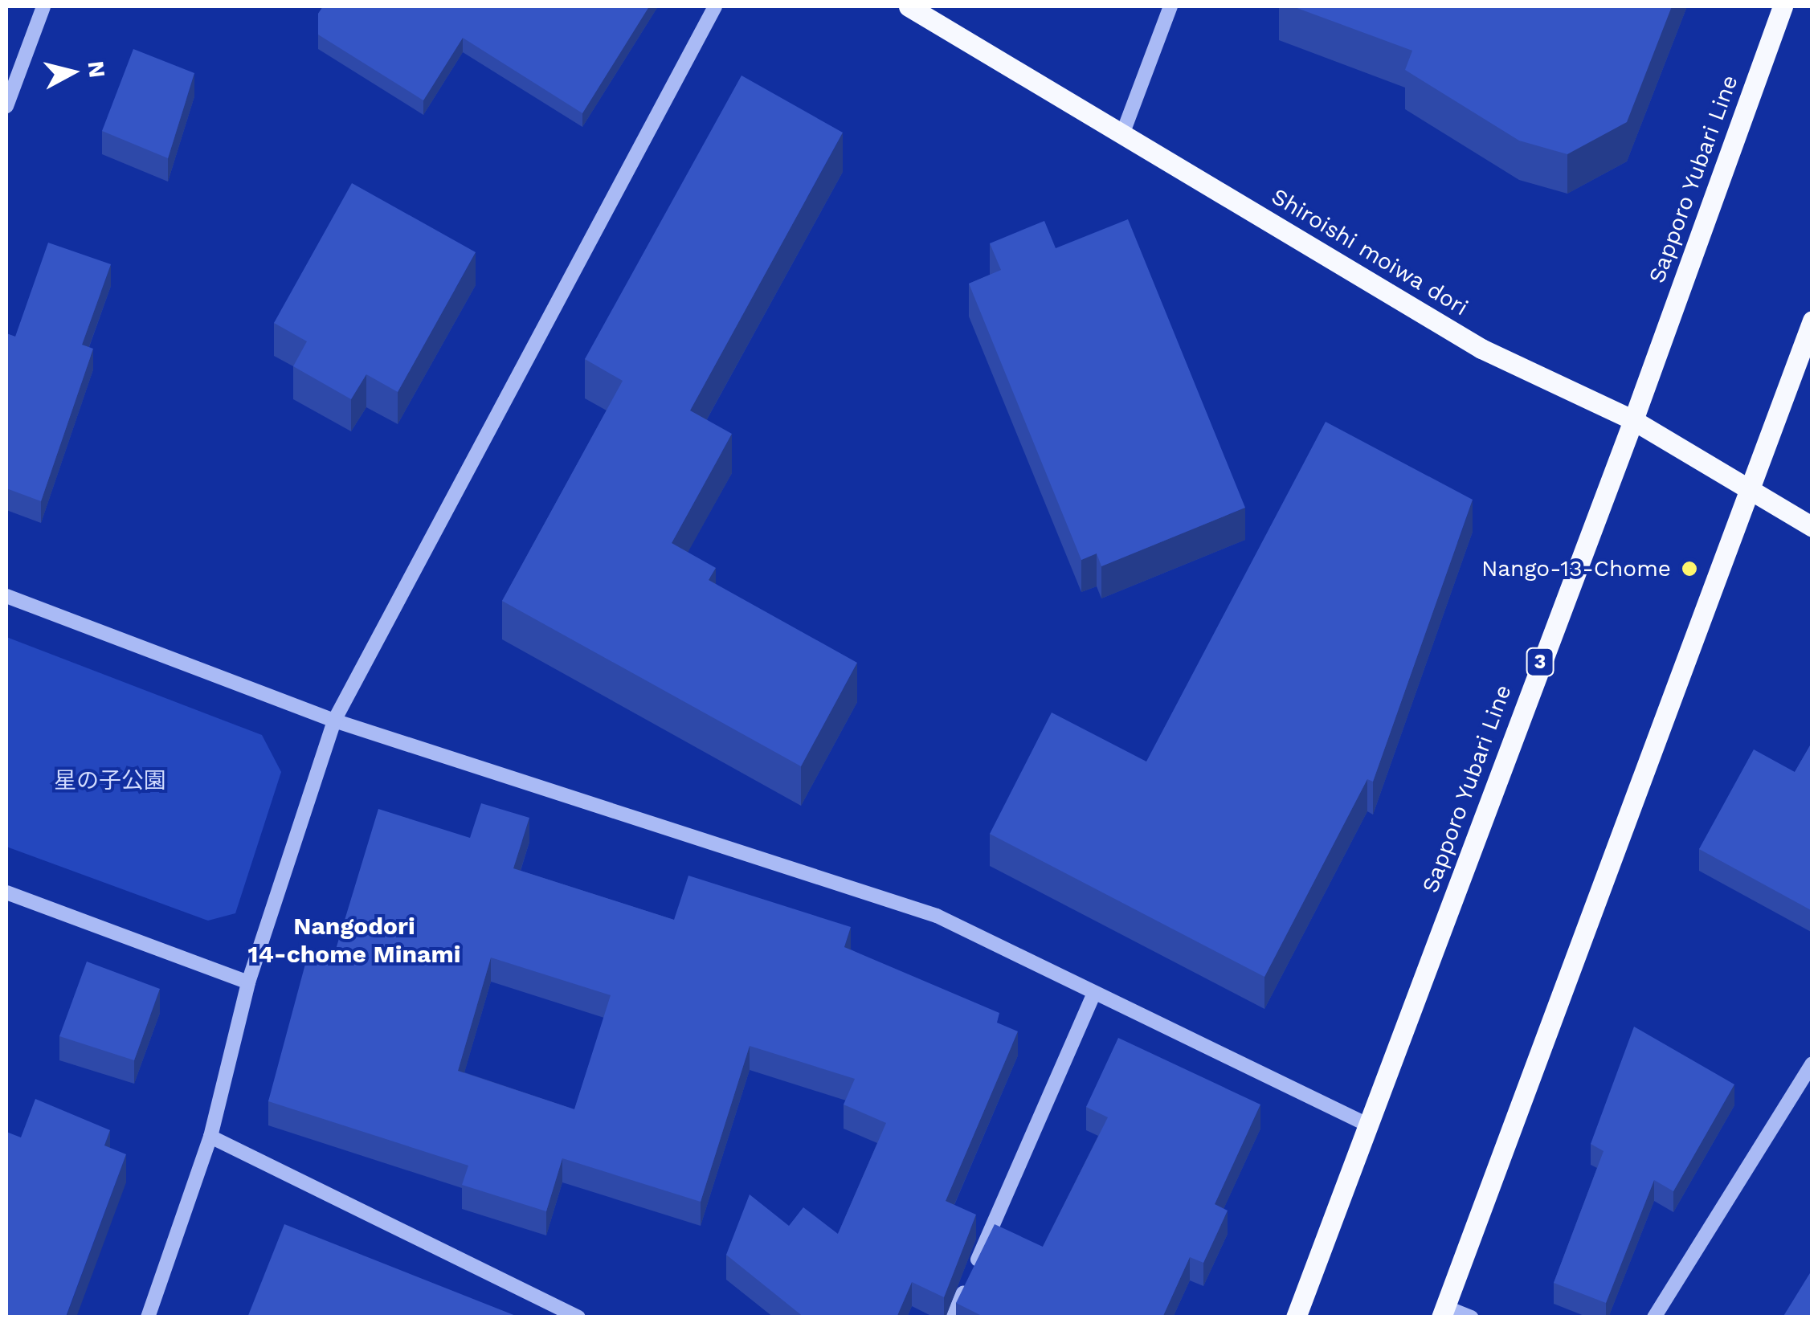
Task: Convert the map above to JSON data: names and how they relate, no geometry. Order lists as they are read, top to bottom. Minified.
{"streets":{"main road":["Sapporo Yubari Line","Shiroishi moiwa dori","3"]},"crossings":[["Sapporo Yubari Line","Shiroishi moiwa dori"]],"districts":["Nangodori 14-chome Minami"],"parks":["星の子公園"],"places":["Nango-13-Chome"],"north":"right"}
